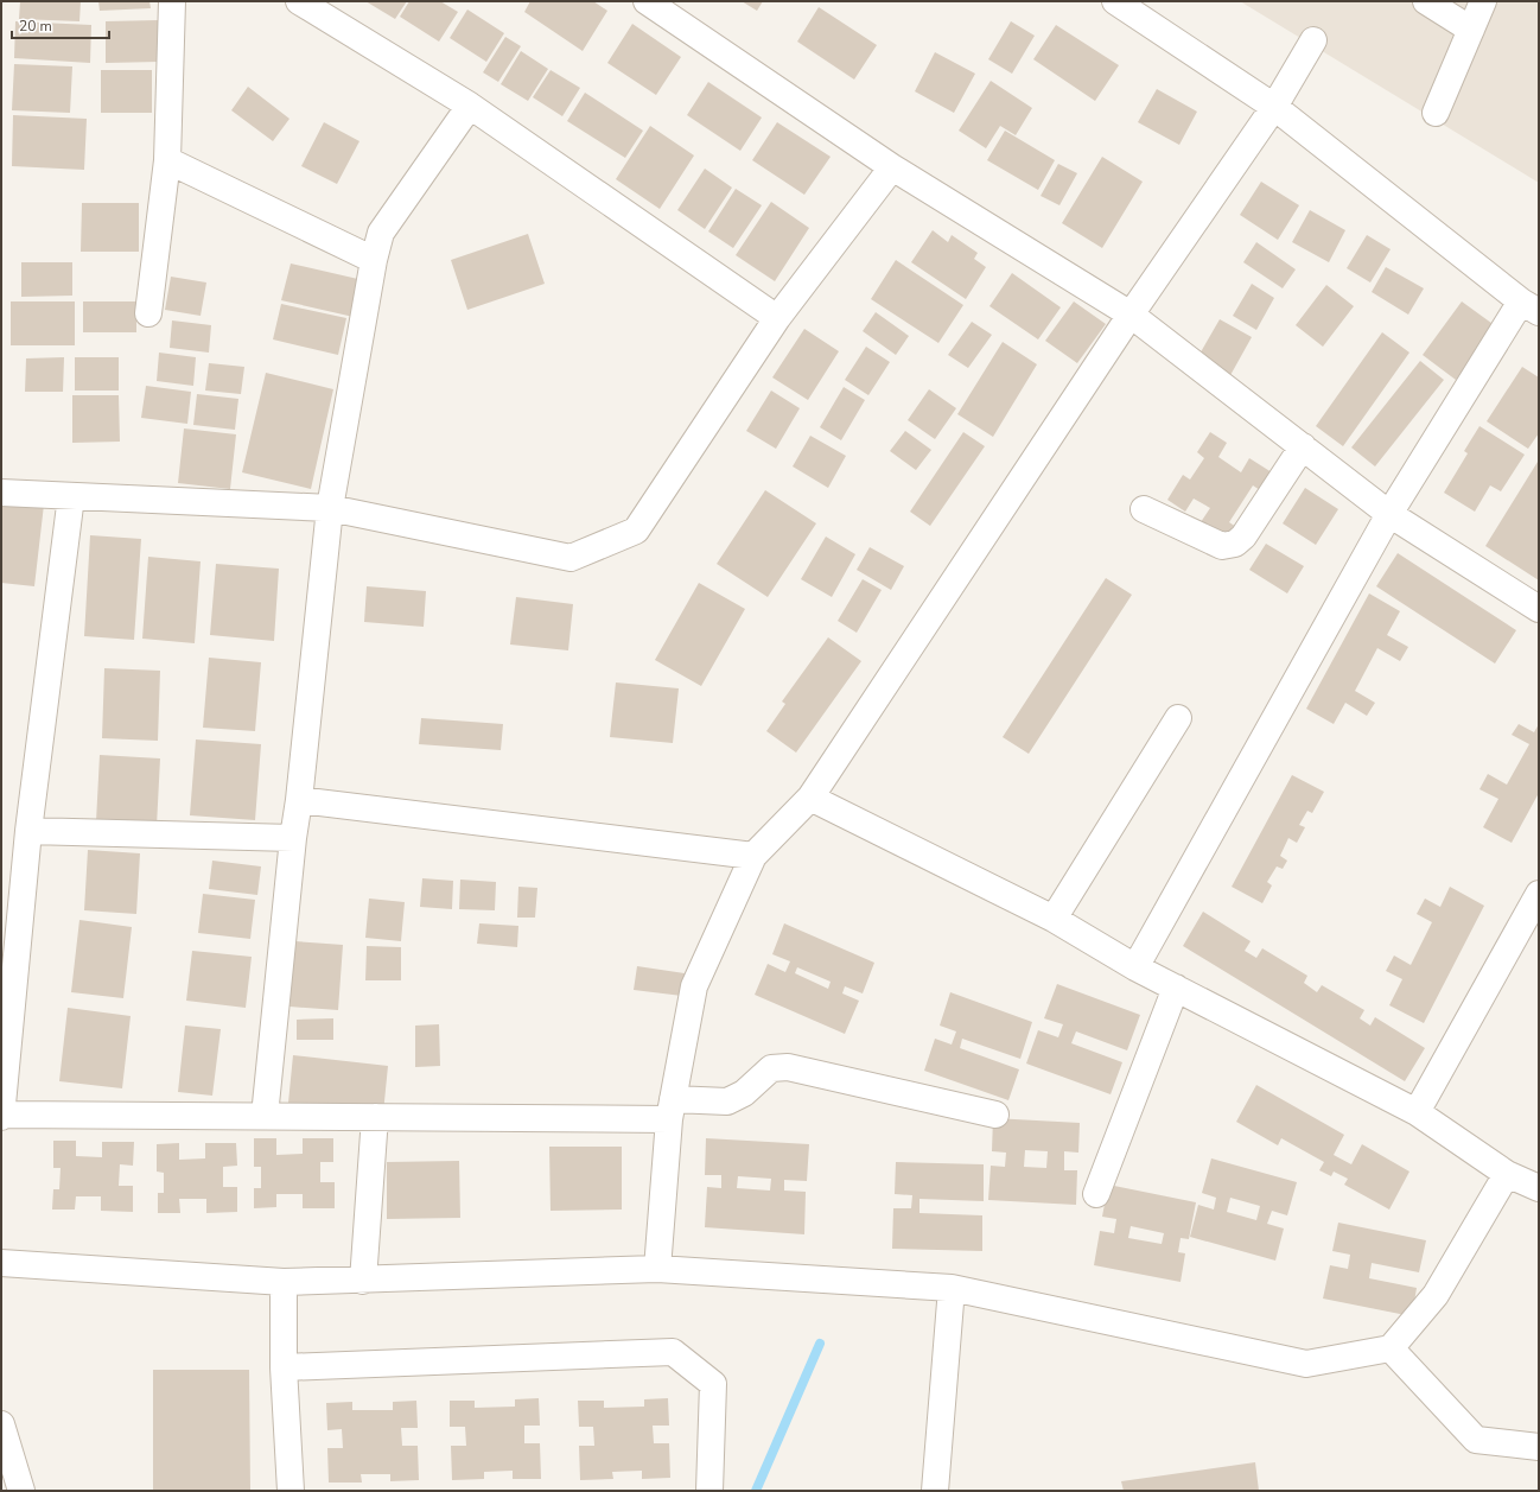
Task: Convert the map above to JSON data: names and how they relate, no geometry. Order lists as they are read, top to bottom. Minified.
{"scale_bar":"20 m"}
